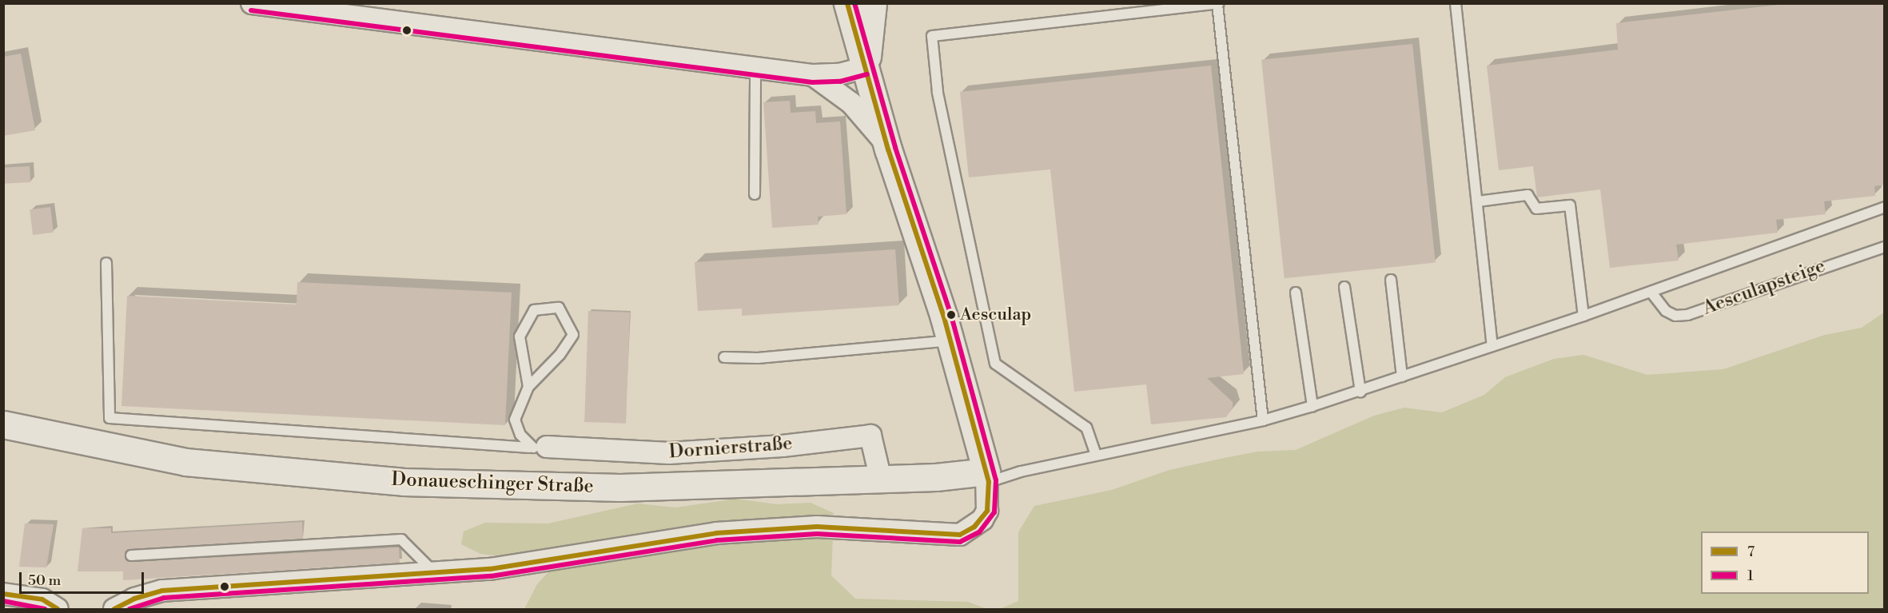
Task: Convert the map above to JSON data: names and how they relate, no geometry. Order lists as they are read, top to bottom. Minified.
{"streets":{"street":["Dornierstraße","Donaueschinger Straße"],"lane":["Aesculapsteige"]},"crossings":[["Dornierstraße","Donaueschinger Straße"]],"places":["Aesculap"],"lines":["transit line 7","transit line 1"],"legend":["7","1"],"scale_bar":"50 m"}
